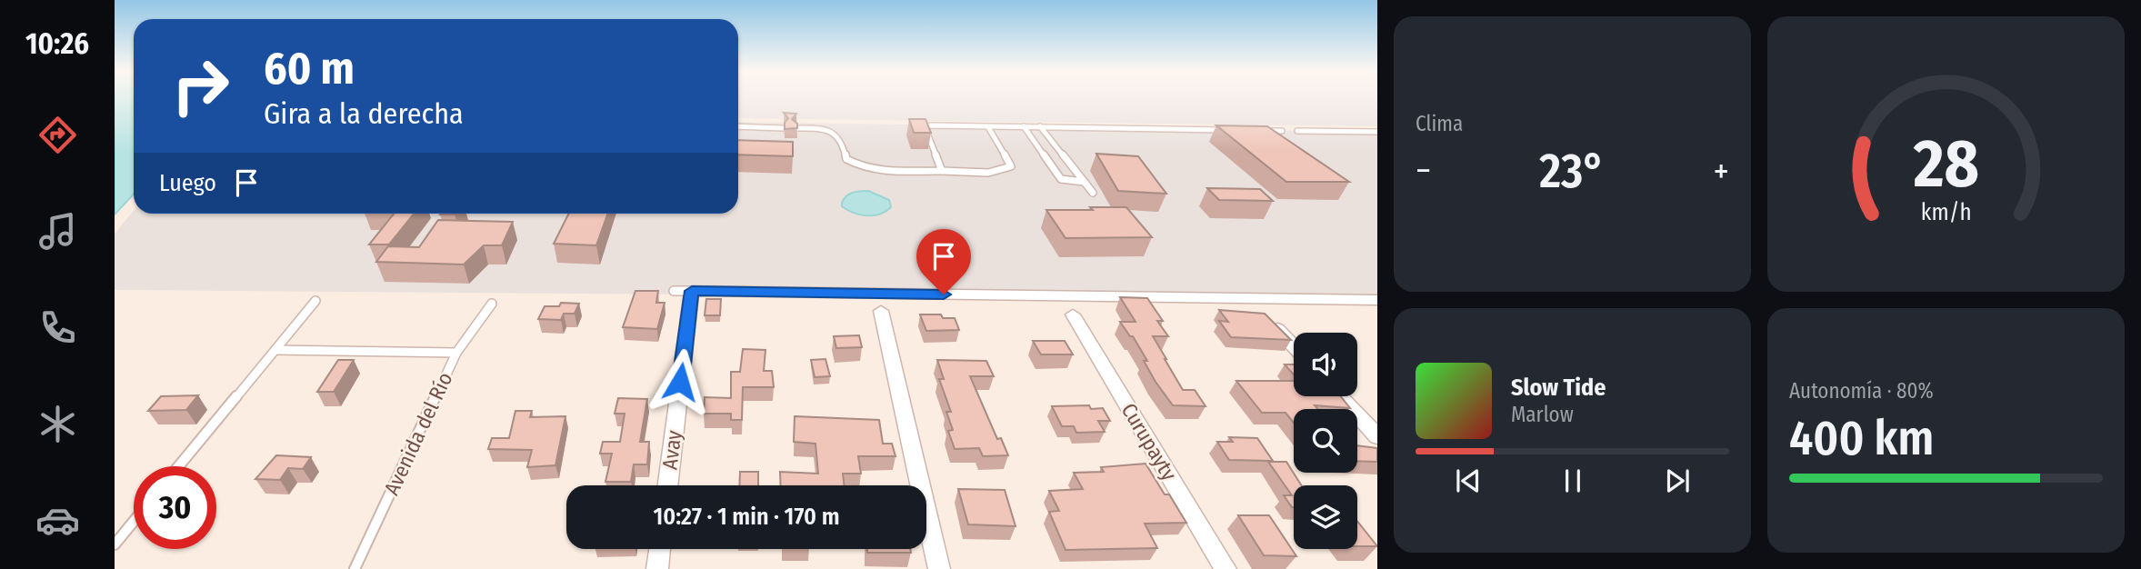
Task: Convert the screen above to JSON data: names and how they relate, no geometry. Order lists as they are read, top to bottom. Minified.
{"streets":{"street":["Curupayty","Avay"],"lane":["Avenida del Río"]},"page":{"tabs":"10:26","tile":["Clima",["Autonomía · 80%","400 km"]],"turn":["60 m","Gira a la derecha"],"heat":["−","23°","+"],"then":"Luego","song":["Slow Tide","Marlow"],"limit":"30","trip":"10:27 · 1 min · 170 m","gauge":["28","km/h"]}}
